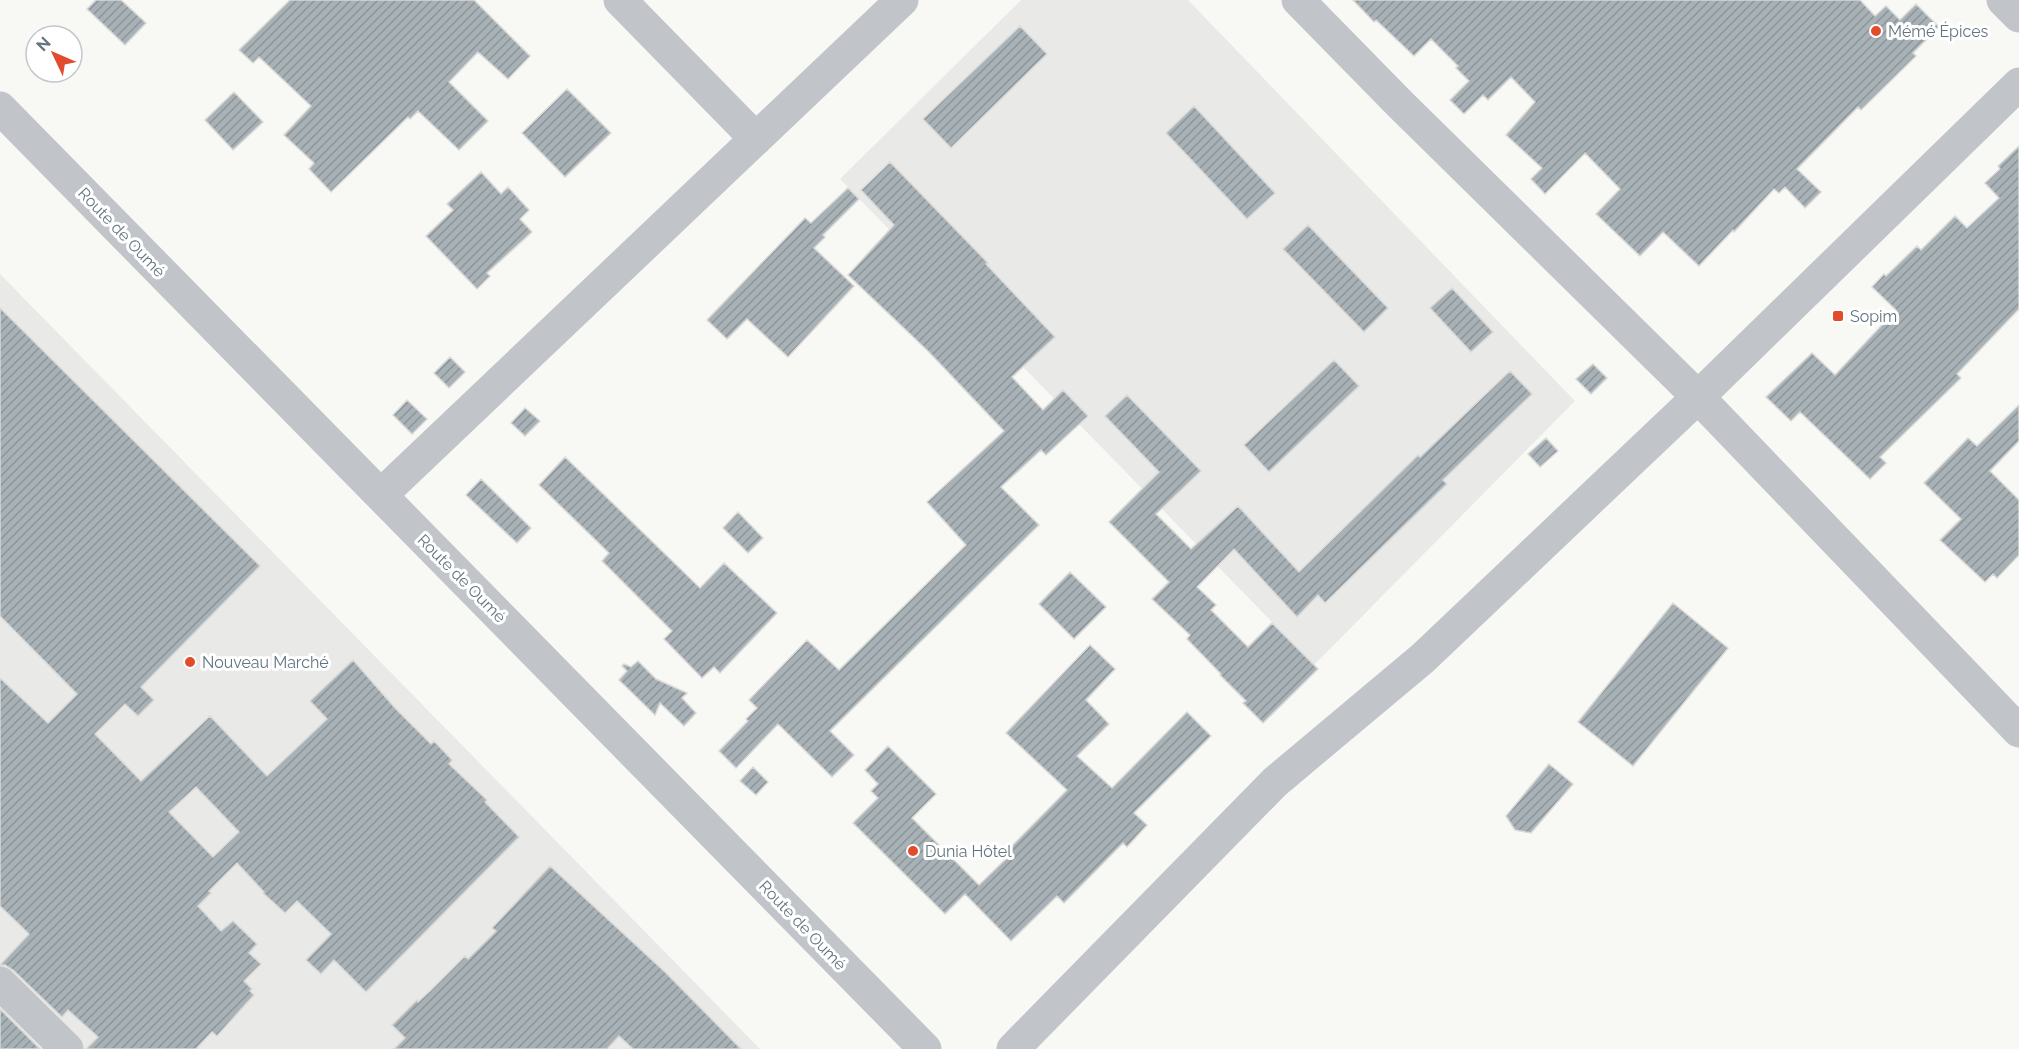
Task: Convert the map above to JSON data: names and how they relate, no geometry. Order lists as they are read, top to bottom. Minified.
{"streets":{"street":["Route de Oumé"]},"places":{"other":["Mémé Épices","Nouveau Marché","Dunia Hôtel"],"transit":["Sopim"]},"north":"top left"}
